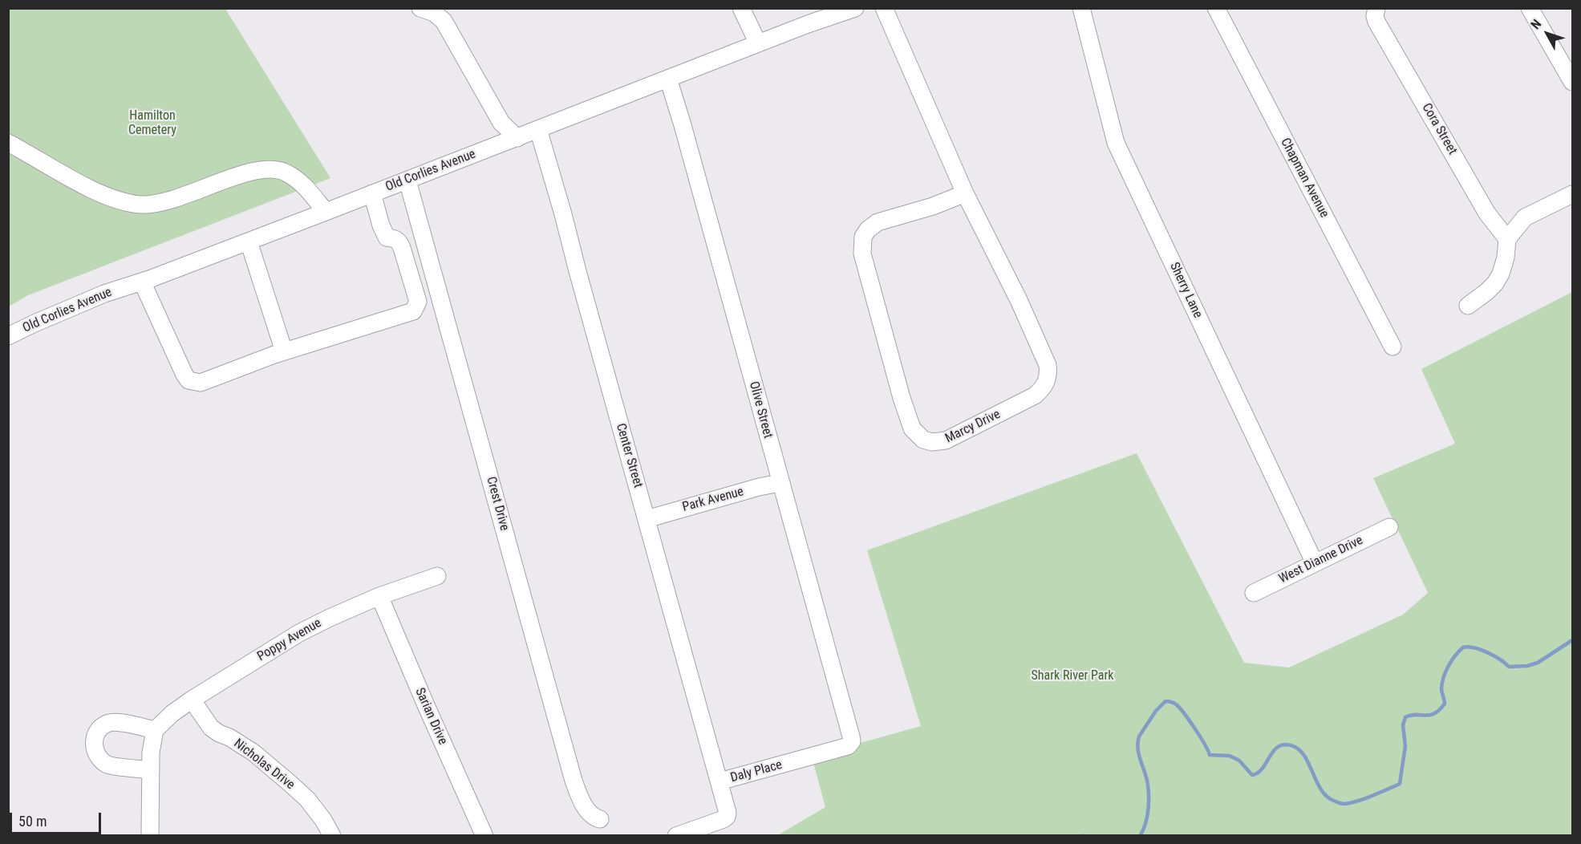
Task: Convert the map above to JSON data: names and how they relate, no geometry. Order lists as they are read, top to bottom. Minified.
{"streets":{"street":["Cora Street","Old Corlies Avenue","Chapman Avenue","Sherry Lane","Olive Street","Marcy Drive","Center Street","Park Avenue","Crest Drive","West Dianne Drive","Poppy Avenue","Sarian Drive","Nicholas Drive","Daly Place"]},"crossings":[["Old Corlies Avenue","Olive Street"],["Old Corlies Avenue","Center Street"],["Old Corlies Avenue","Crest Drive"],["Sherry Lane","West Dianne Drive"],["Olive Street","Park Avenue"],["Olive Street","Daly Place"],["Center Street","Park Avenue"],["Center Street","Daly Place"],["Poppy Avenue","Sarian Drive"],["Poppy Avenue","Nicholas Drive"]],"parks":["Hamilton Cemetery","Shark River Park"],"scale_bar":"50 m","north":"top left"}
